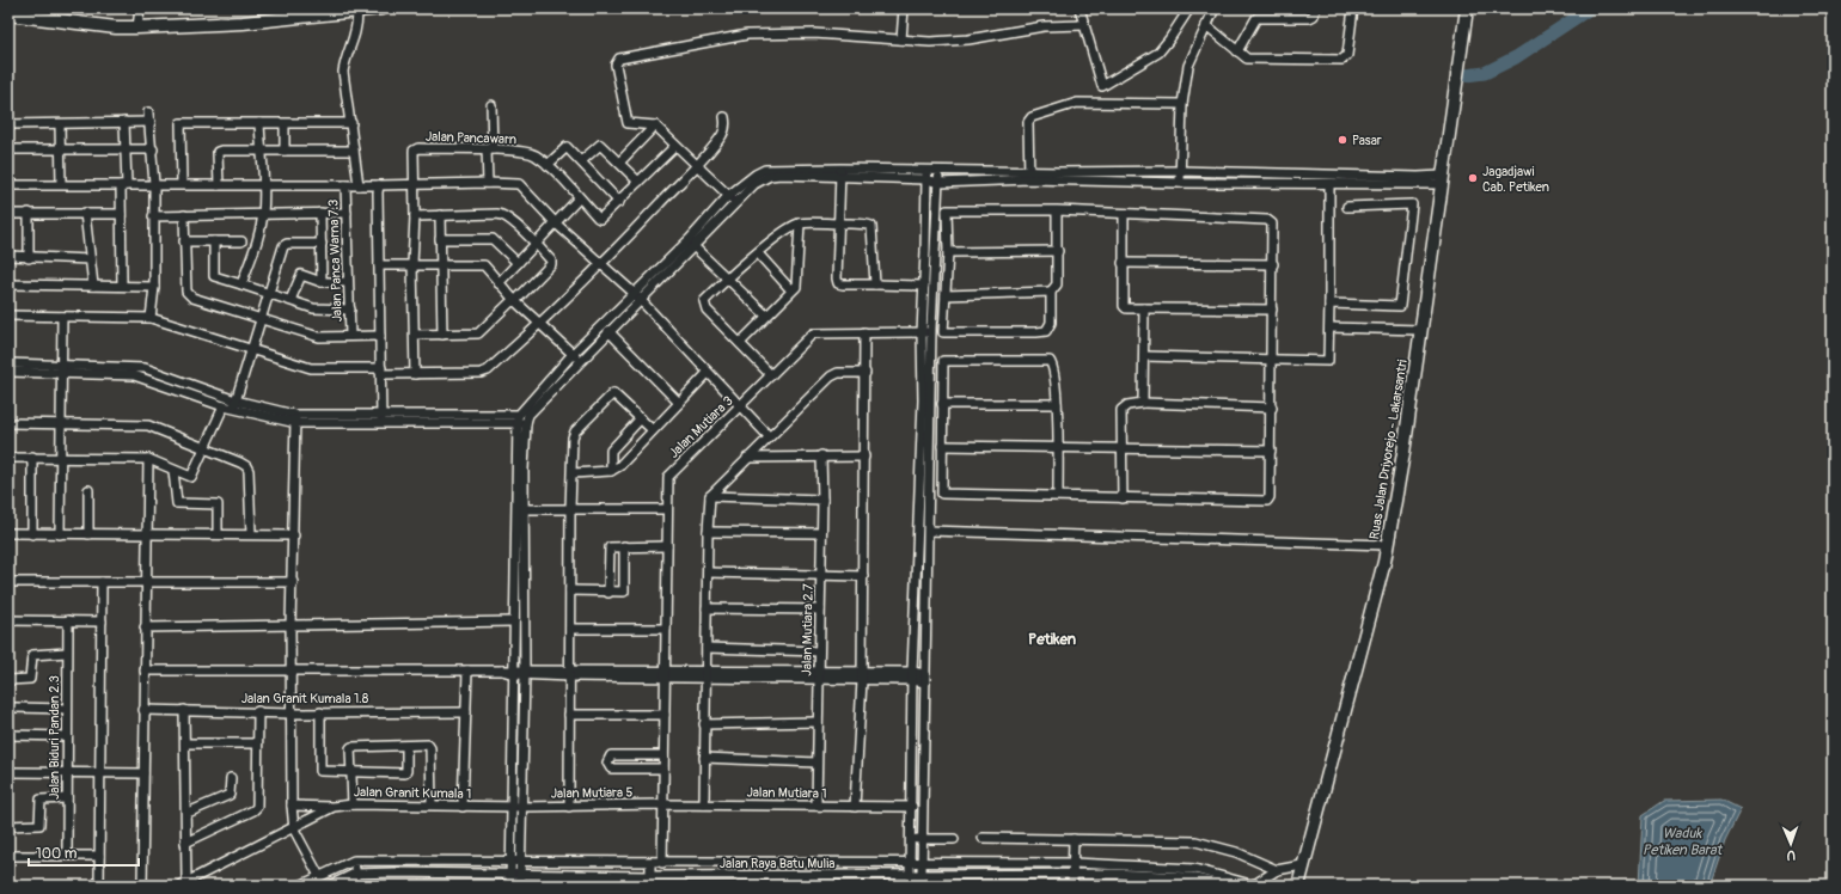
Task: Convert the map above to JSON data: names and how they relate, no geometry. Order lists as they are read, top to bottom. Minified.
{"streets":{"main road":["Ruas Jalan Driyorejo - Lakarsantri"],"street":["Jalan Pancawarn","Jalan Panca Warna 7.3","Jalan Mutiara 3","Jalan Mutiara 2.7","Jalan Granit Kumala 1.8","Jalan Biduri Pandan 2.3","Jalan Granit Kumala 1","Jalan Mutiara 5","Jalan Mutiara 1","Jalan Raya Batu Mulia"]},"crossings":[["Jalan Mutiara 3","Jalan Mutiara 5"],["Jalan Mutiara 3","Jalan Mutiara 1"],["Jalan Mutiara 2.7","Jalan Mutiara 1"],["Jalan Granit Kumala 1","Jalan Mutiara 5"],["Jalan Mutiara 5","Jalan Mutiara 1"]],"districts":["Petiken"],"water":["Waduk Petiken Barat"],"places":["Pasar","Jagadjawi Cab. Petiken"],"scale_bar":"100 m","north":"bottom"}
